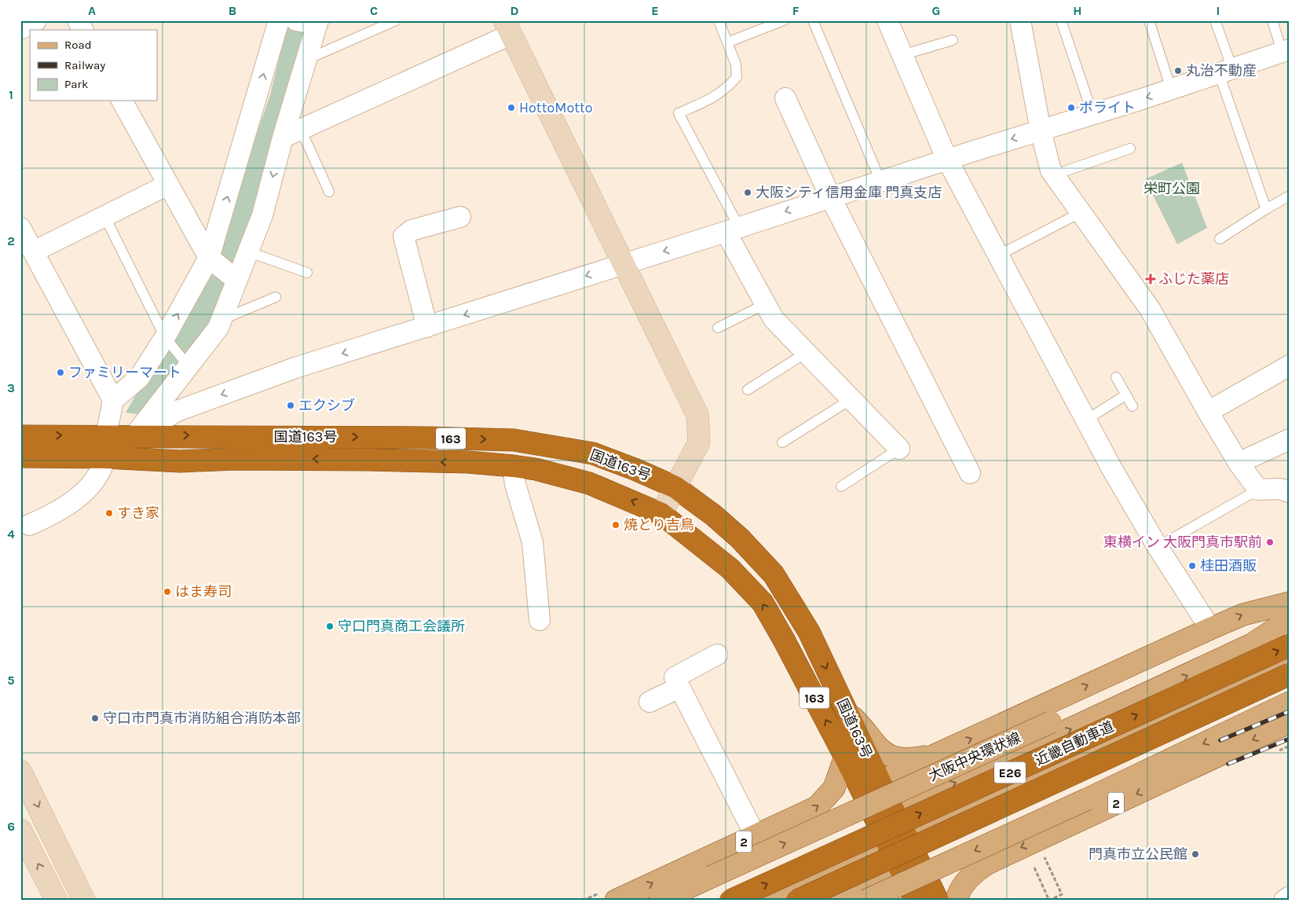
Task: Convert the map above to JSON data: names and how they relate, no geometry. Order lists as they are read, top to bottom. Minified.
{"streets":{"highway":["国道163号","163","近畿自動車道","E26"],"main road":["大阪中央環状線","2"]},"crossings":[["国道163号","2"]],"parks":["栄町公園"],"places":{"other":["丸治不動産","HottoMotto","ポライト","大阪シティ信用金庫 門真支店","ファミリーマート","エクシブ","すき家","焼とり吉鳥","東横イン 大阪門真市駅前","桂田酒販","はま寿司","守口門真商工会議所","守口市門真市消防組合消防本部","門真市立公民館"],"health":["ふじた薬店"]},"legend":["Road","Railway","Park"],"grid":{"columns":["A","B","C","D","E","F","G","H","I"],"rows":["1","2","3","4","5","6"]}}
